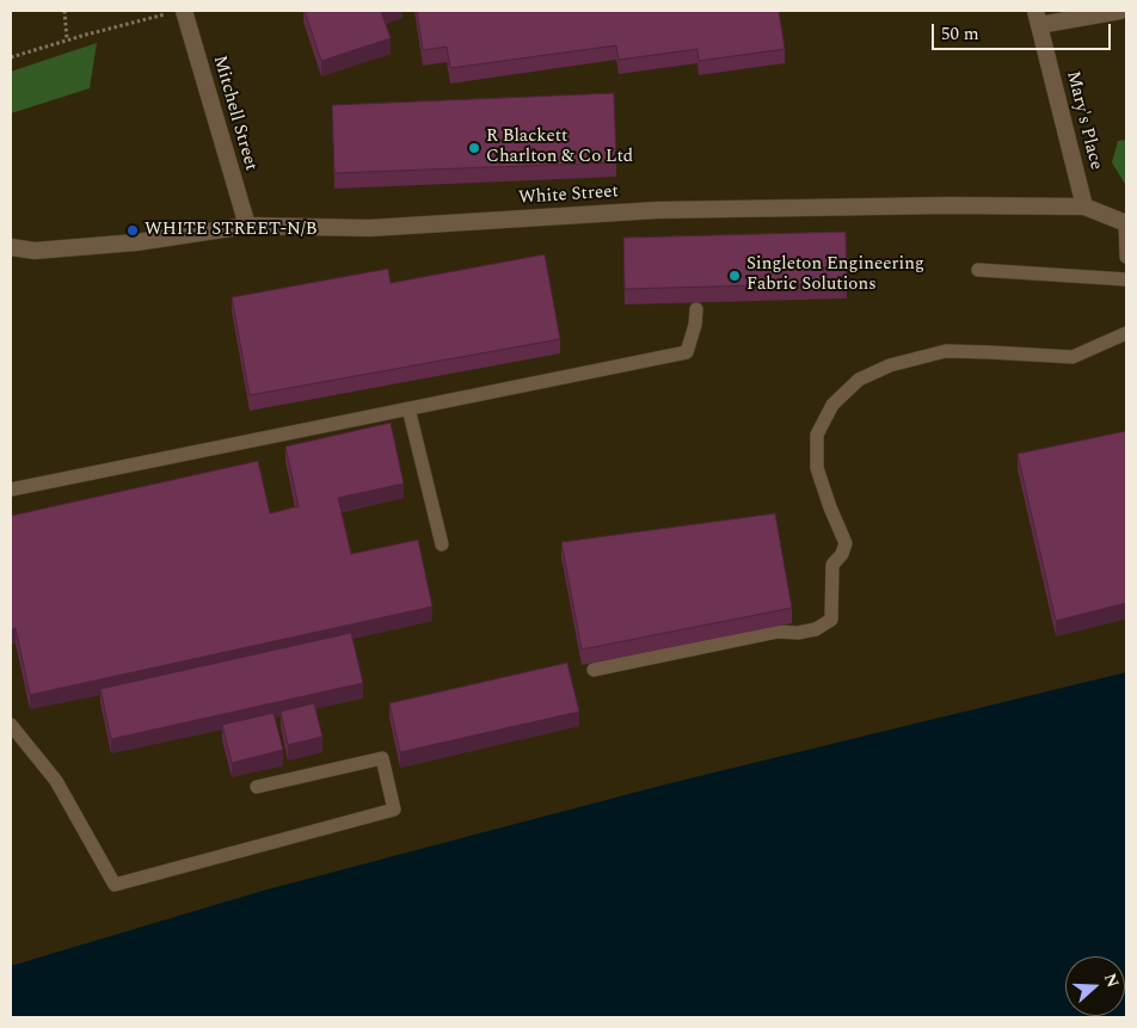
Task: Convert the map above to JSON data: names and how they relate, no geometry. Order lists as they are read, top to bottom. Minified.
{"streets":{"street":["Mitchell Street","Mary's Place","White Street"]},"crossings":[["Mitchell Street","White Street"],["Mary's Place","White Street"]],"places":["R Blackett Charlton & Co Ltd","WHITE STREET-N/B","Singleton Engineering Fabric Solutions"],"scale_bar":"50 m","north":"right"}
